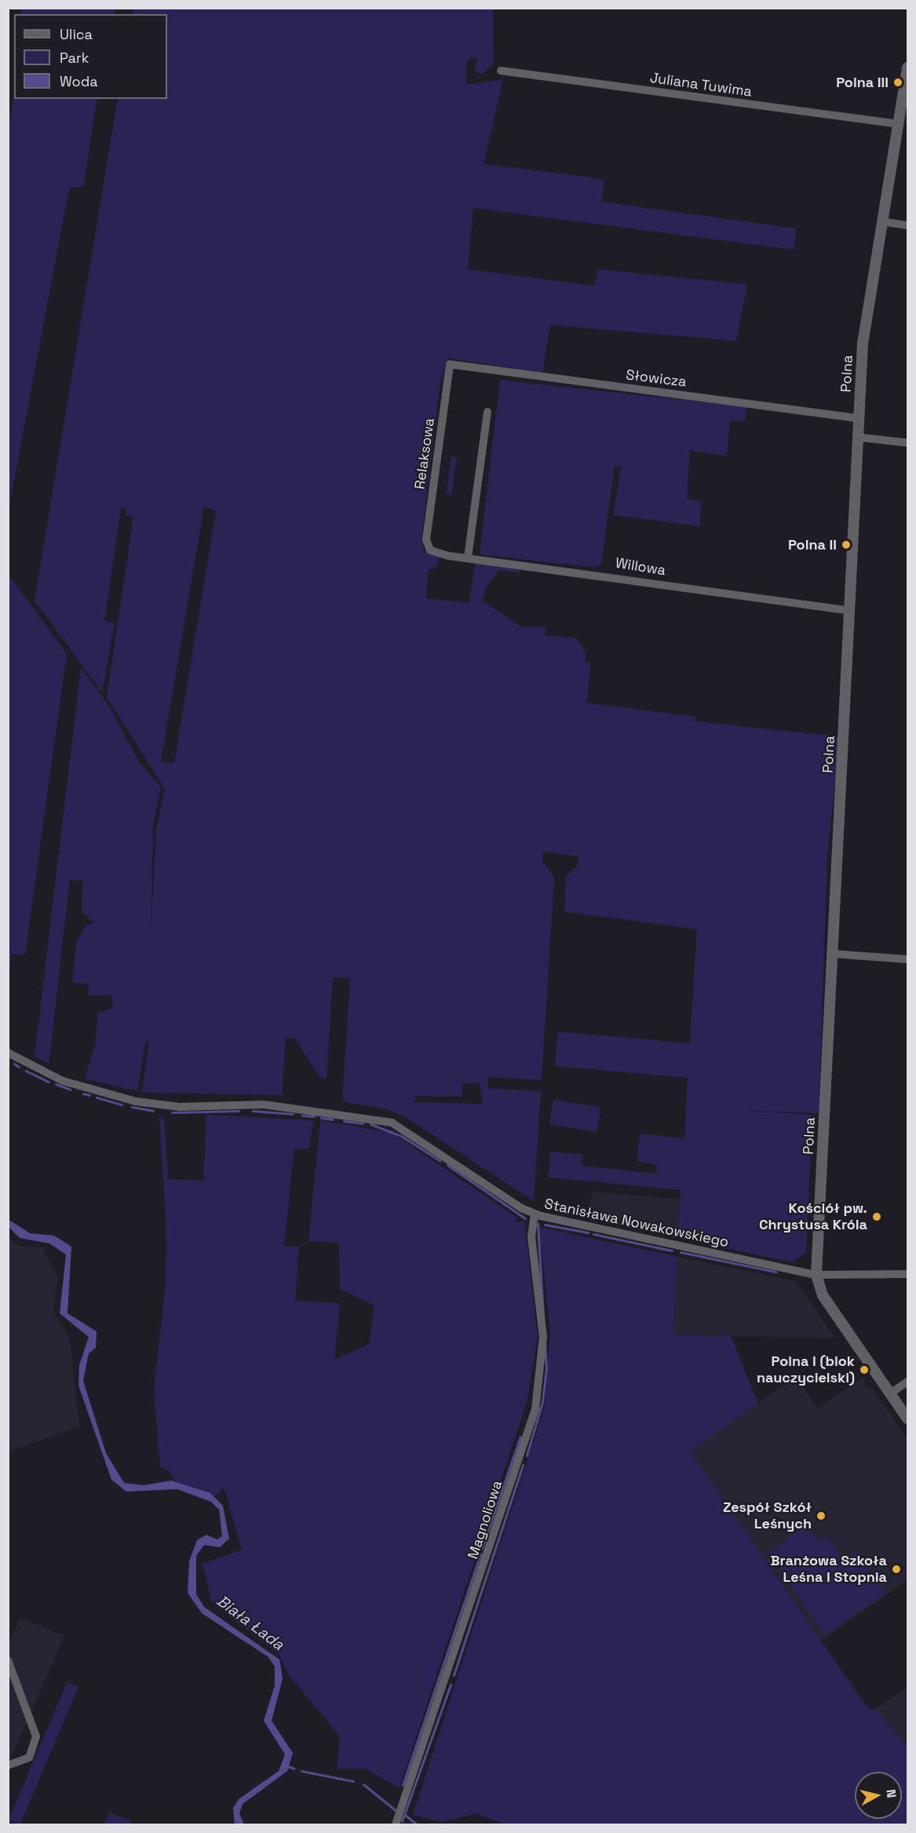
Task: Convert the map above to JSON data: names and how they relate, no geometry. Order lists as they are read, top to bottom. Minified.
{"streets":{"street":["Juliana Tuwima","Polna","Słowicza","Relaksowa","Willowa","Stanisława Nowakowskiego","Magnoliowa"]},"crossings":[["Juliana Tuwima","Polna"],["Polna","Słowicza"],["Polna","Willowa"],["Polna","Stanisława Nowakowskiego"],["Słowicza","Relaksowa"],["Relaksowa","Willowa"],["Stanisława Nowakowskiego","Magnoliowa"]],"water":["Biała Łada"],"places":["Polna III","Polna II","Kościół pw. Chrystusa Króla","Polna I (blok nauczycielski)","Zespół Szkół Leśnych","Branżowa Szkoła Leśna I Stopnia"],"legend":["Ulica","Park","Woda"],"north":"right"}
